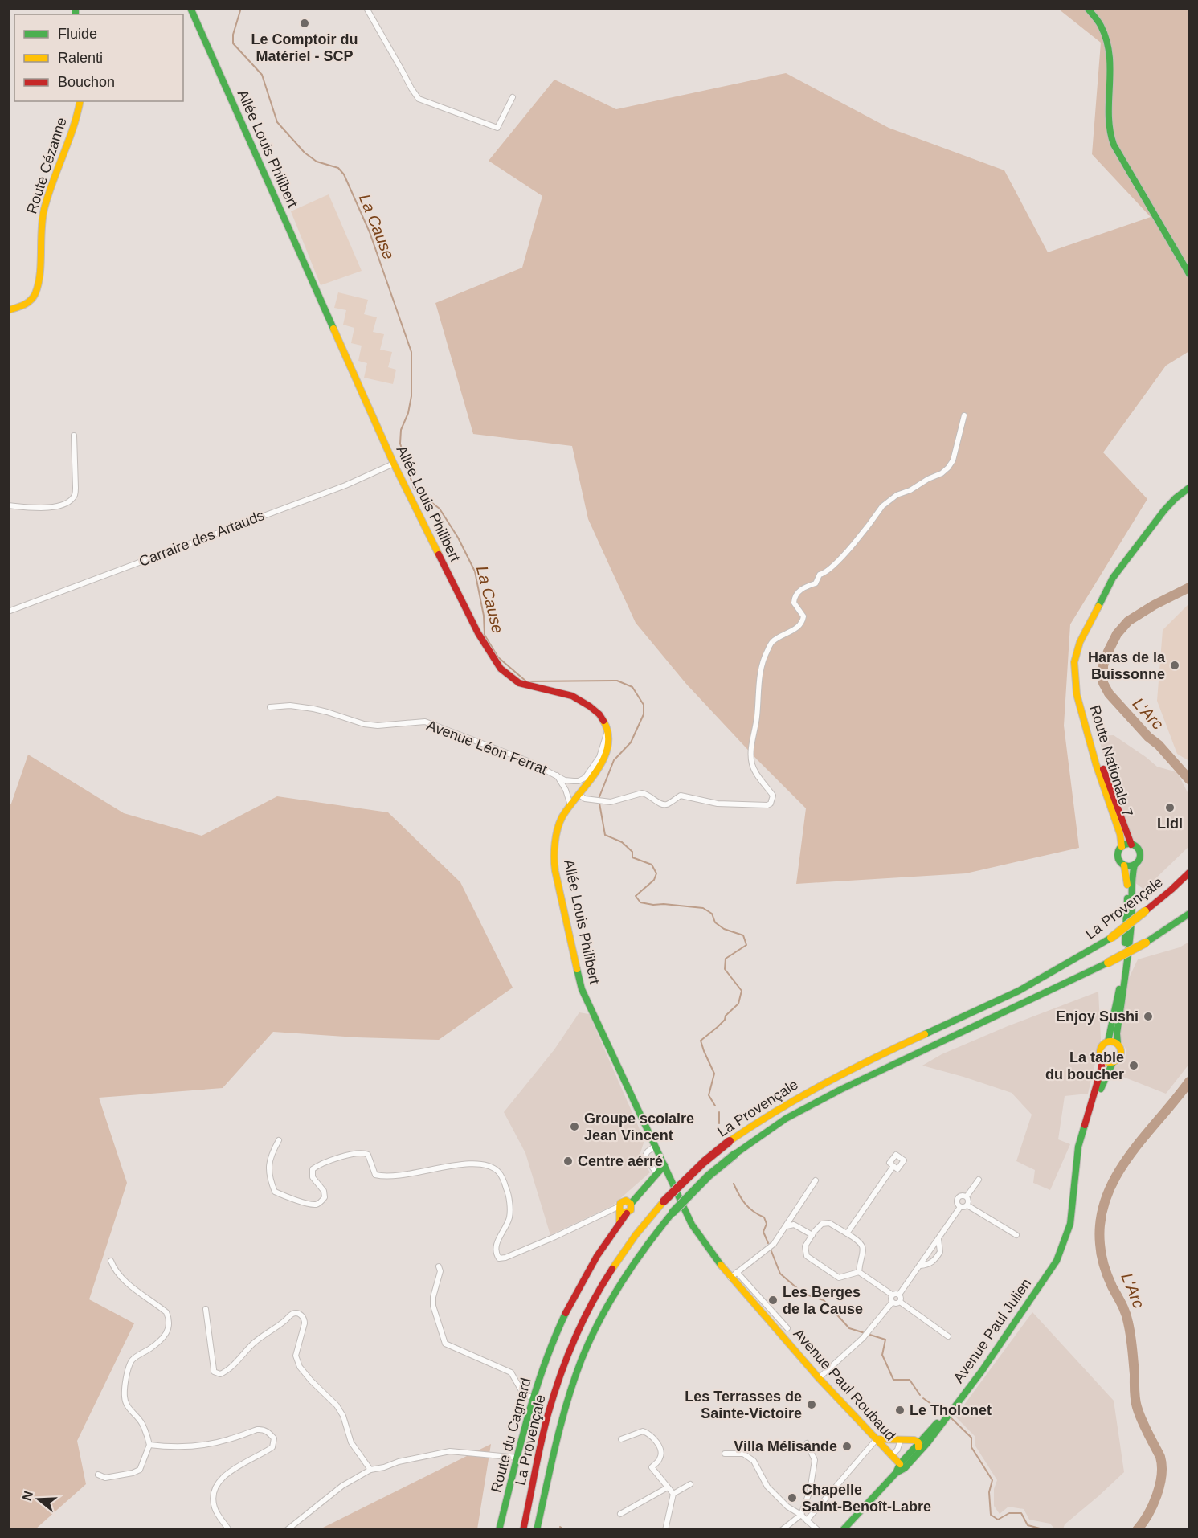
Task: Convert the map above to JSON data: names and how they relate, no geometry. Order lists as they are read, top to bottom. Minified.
{"streets":{"main road":["Allée Louis Philibert","Route Cézanne","Route Nationale 7","La Provençale","Avenue Paul Julien","Avenue Paul Roubaud","Route du Cagnard"],"street":["Carraire des Artauds","Avenue Léon Ferrat"]},"crossings":[["Allée Louis Philibert","Carraire des Artauds"],["Allée Louis Philibert","Avenue Léon Ferrat"],["Allée Louis Philibert","Avenue Paul Roubaud"],["Allée Louis Philibert","Route du Cagnard"],["Avenue Paul Julien","Avenue Paul Roubaud"],["Avenue Paul Roubaud","Route du Cagnard"]],"water":["La Cause","L'Arc"],"places":["Le Comptoir du Matériel - SCP","Haras de la Buissonne","Lidl","Enjoy Sushi","La table du boucher","Groupe scolaire Jean Vincent","Centre aérré","Les Berges de la Cause","Les Terrasses de Sainte-Victoire","Le Tholonet","Villa Mélisande","Chapelle Saint-Benoît-Labre"],"legend":["Fluide","Ralenti","Bouchon"],"north":"left"}
